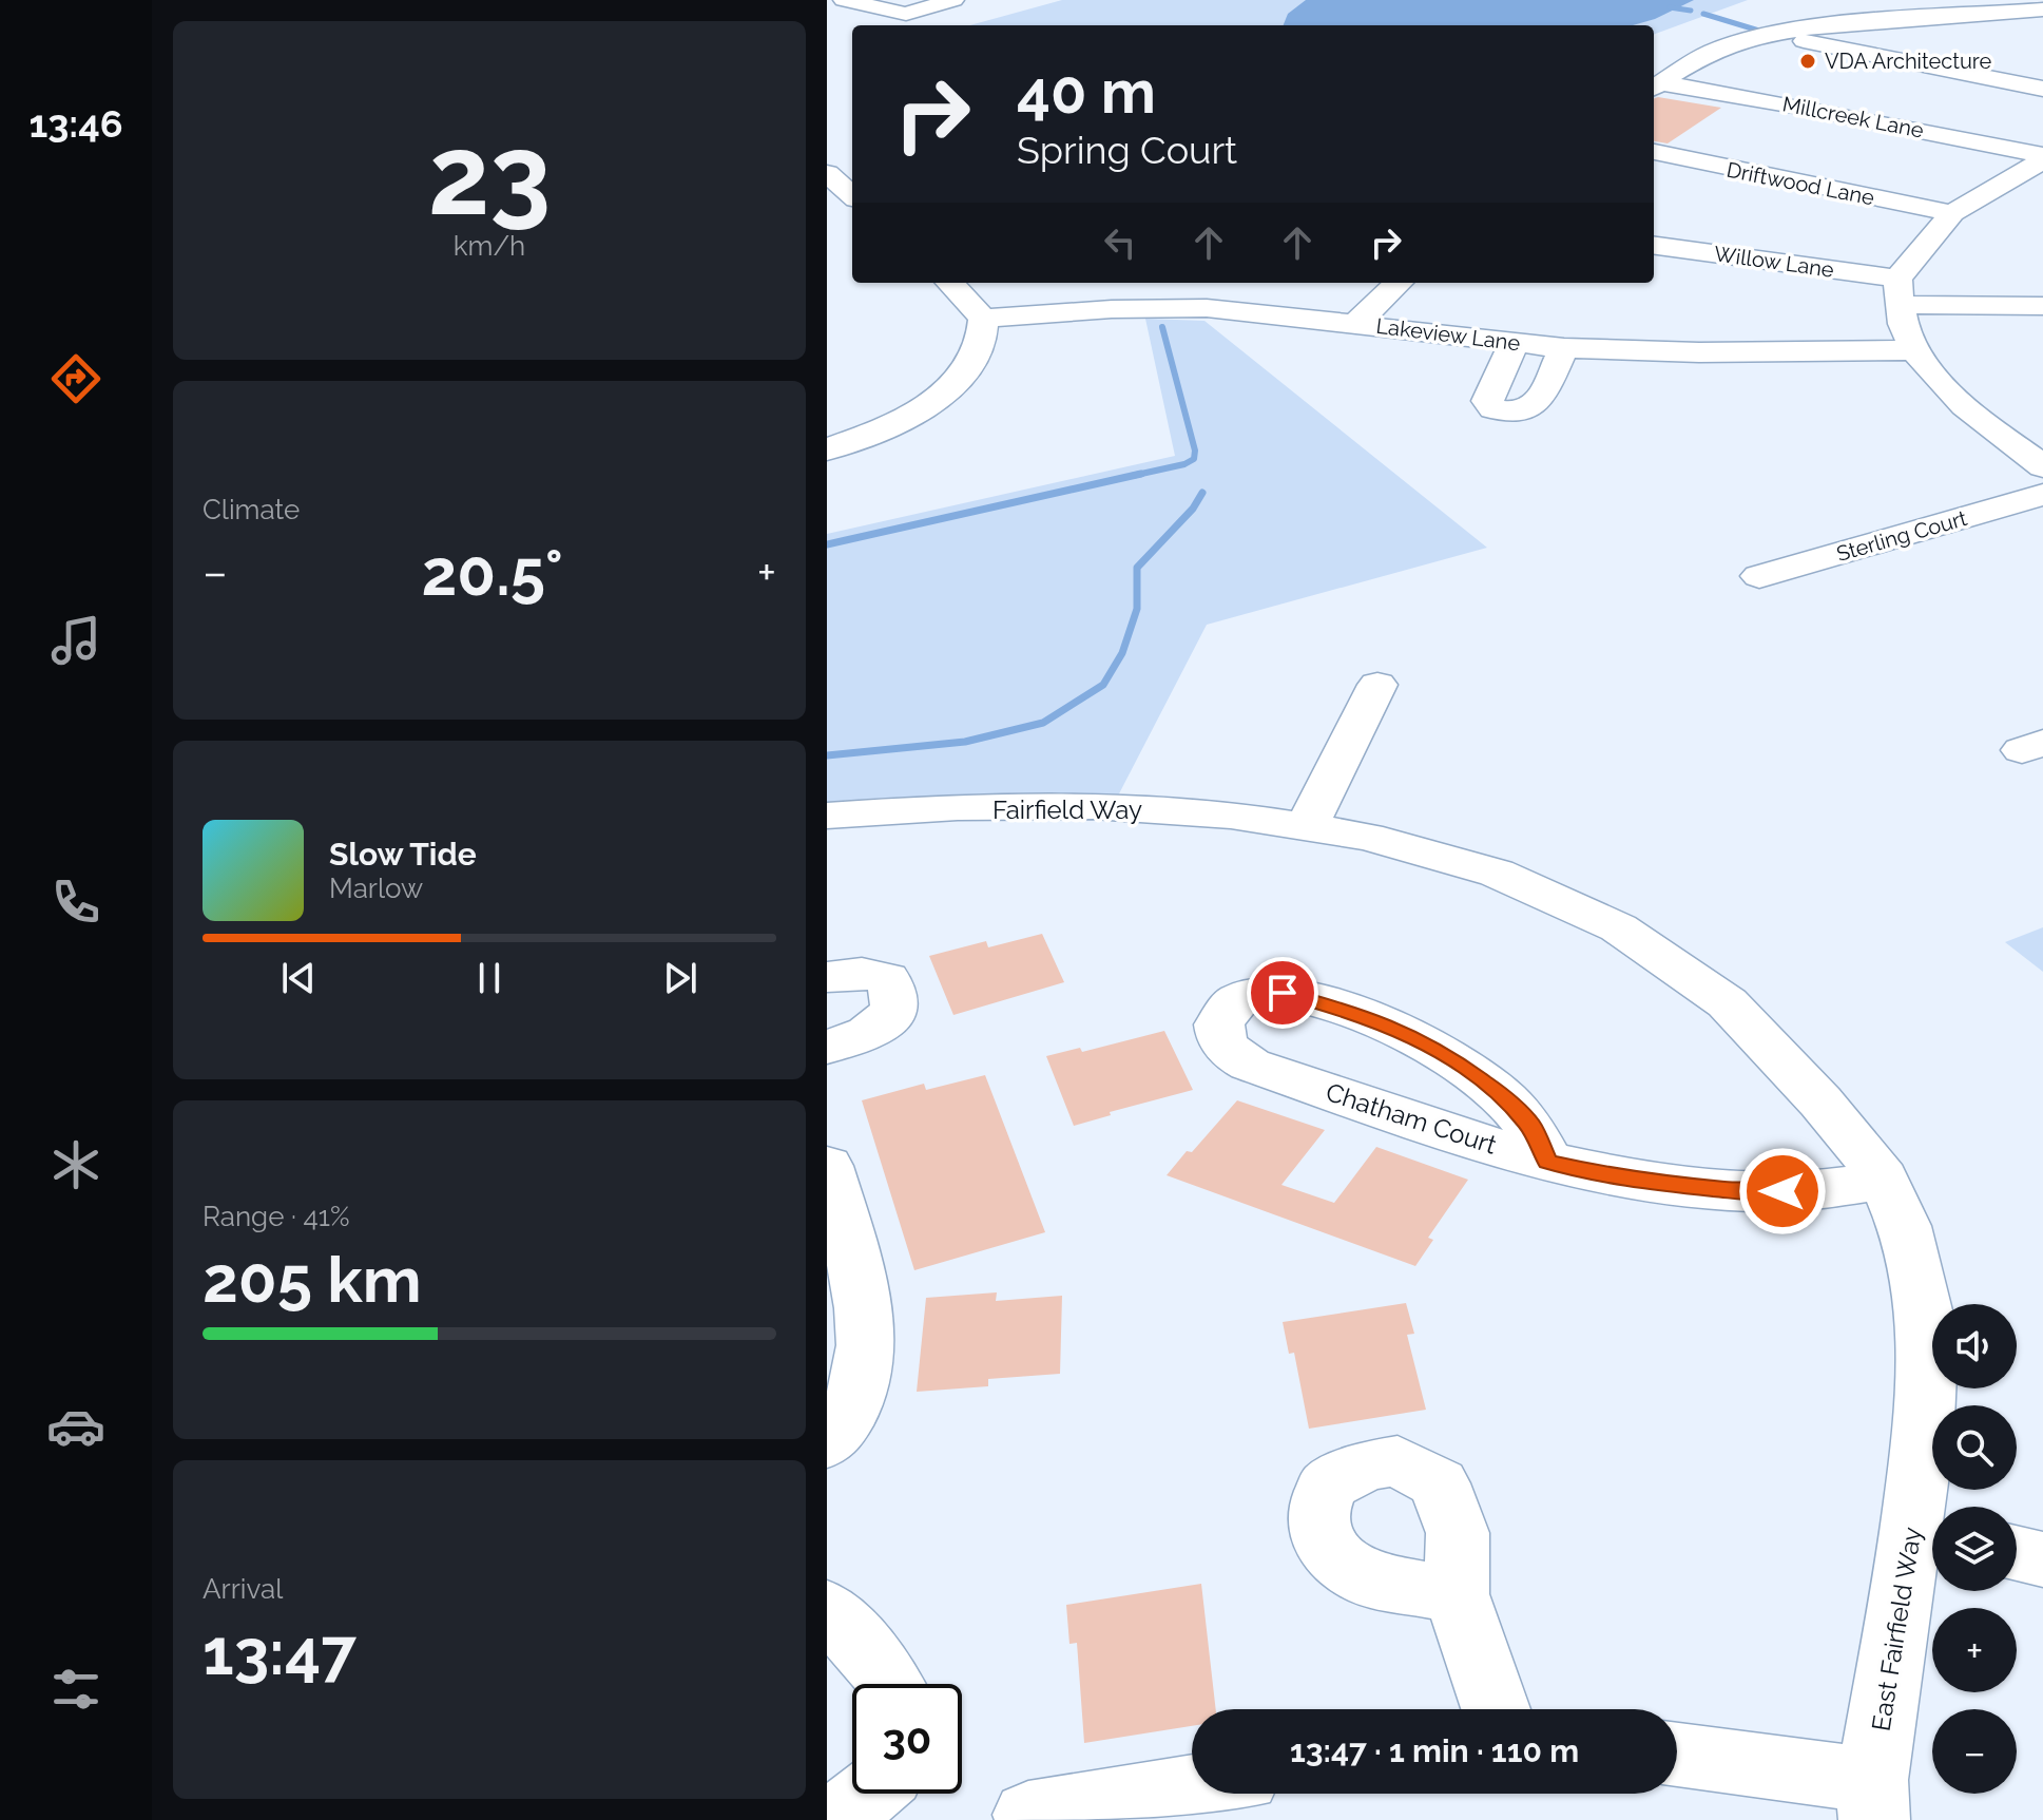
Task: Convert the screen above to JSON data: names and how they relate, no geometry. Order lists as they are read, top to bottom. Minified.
{"streets":{"street":["Millcreek Lane","Driftwood Lane","Willow Lane","Lakeview Lane","Sterling Court","Fairfield Way","Chatham Court","East Fairfield Way"]},"crossings":[["Fairfield Way","East Fairfield Way"],["Chatham Court","East Fairfield Way"]],"places":["VDA Architecture"],"page":{"tabs":"13:46","tile":[["23","km/h"],"Climate",["Range · 41%","205 km"],["Arrival","13:47"]],"turn":["40 m","Spring Court"],"heat":["−","20.5°","+"],"song":["Slow Tide","Marlow"],"map_buttons":["+","−"],"limit":"30","trip":"13:47 · 1 min · 110 m"}}
